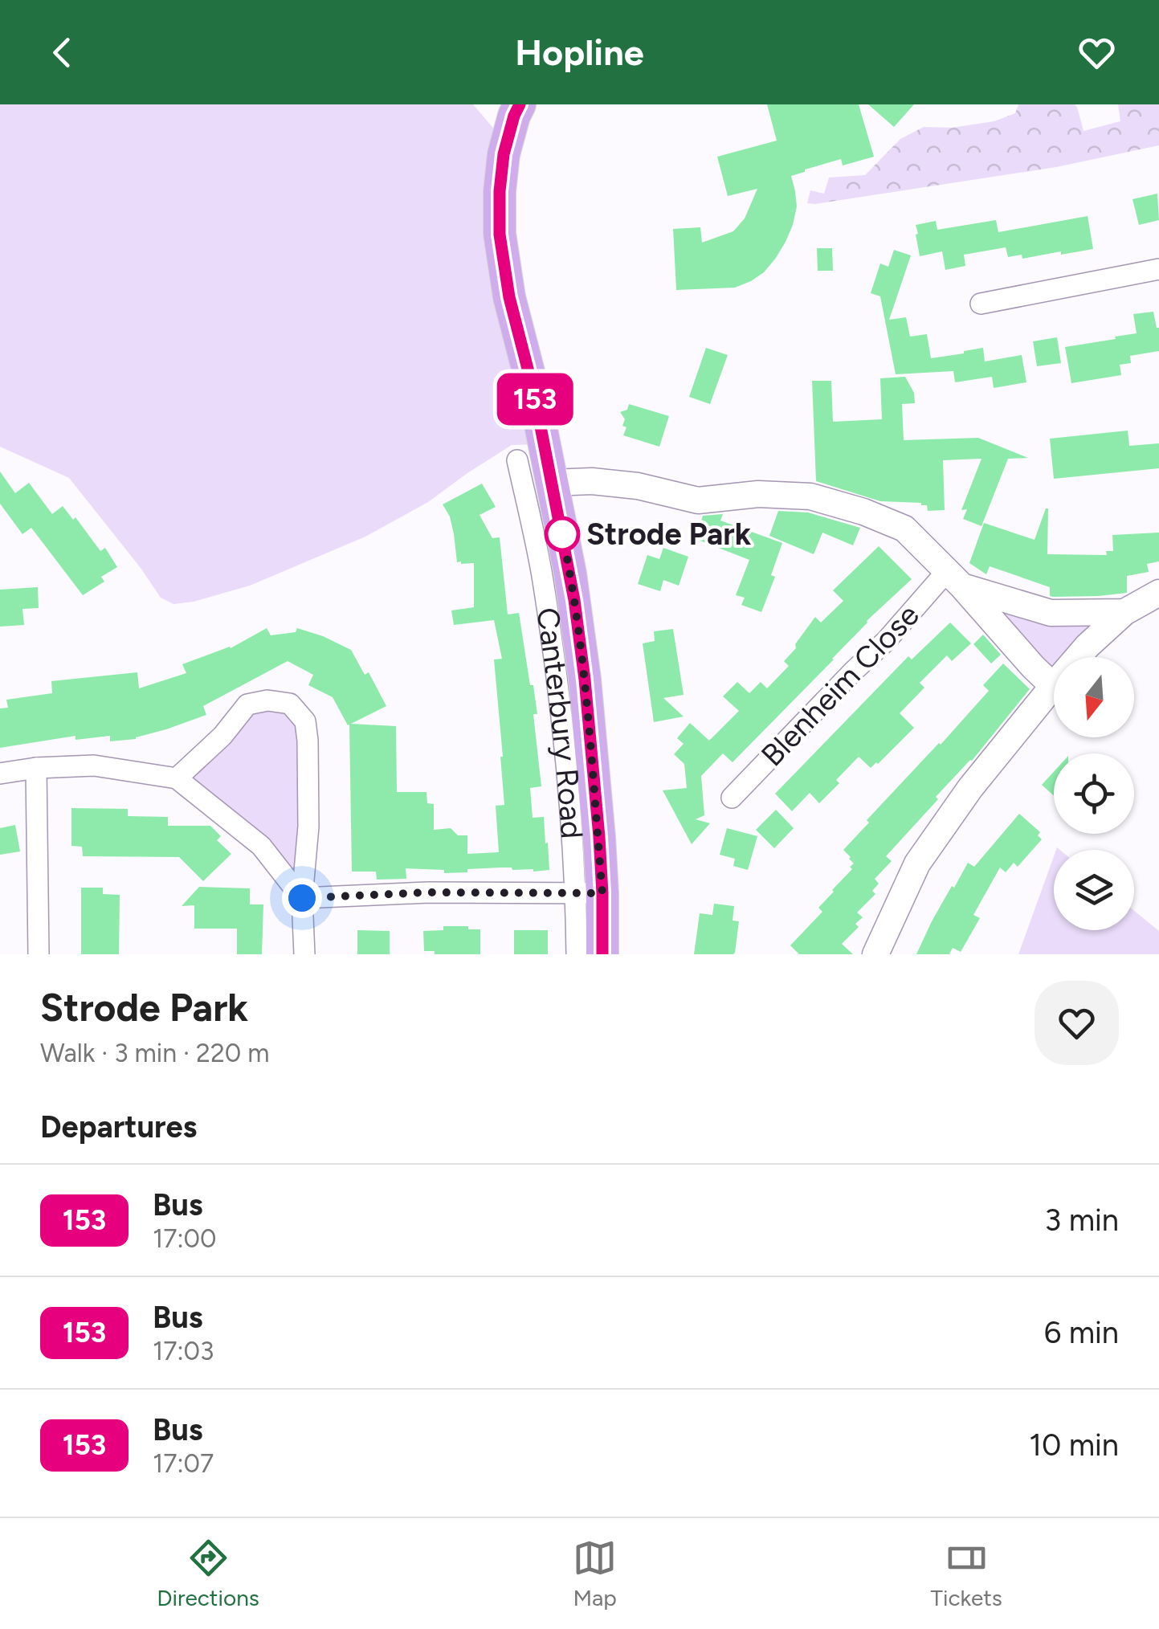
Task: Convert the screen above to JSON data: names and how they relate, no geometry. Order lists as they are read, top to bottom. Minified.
{"streets":{"main road":["Canterbury Road"],"street":["Blenheim Close"]},"places":["Strode Park"],"lines":["bus line 153"],"north":"bottom","page":{"header":"Hopline","on_map":"153","heading":[["Strode Park","Walk · 3 min · 220 m"],"Departures"],"list":[{"mark":"153","name":"Bus","note":"17:00","value":"3 min"},{"mark":"153","name":"Bus","note":"17:03","value":"6 min"},{"mark":"153","name":"Bus","note":"17:07","value":"10 min"}],"tabs":["Directions","Map","Tickets"]}}
